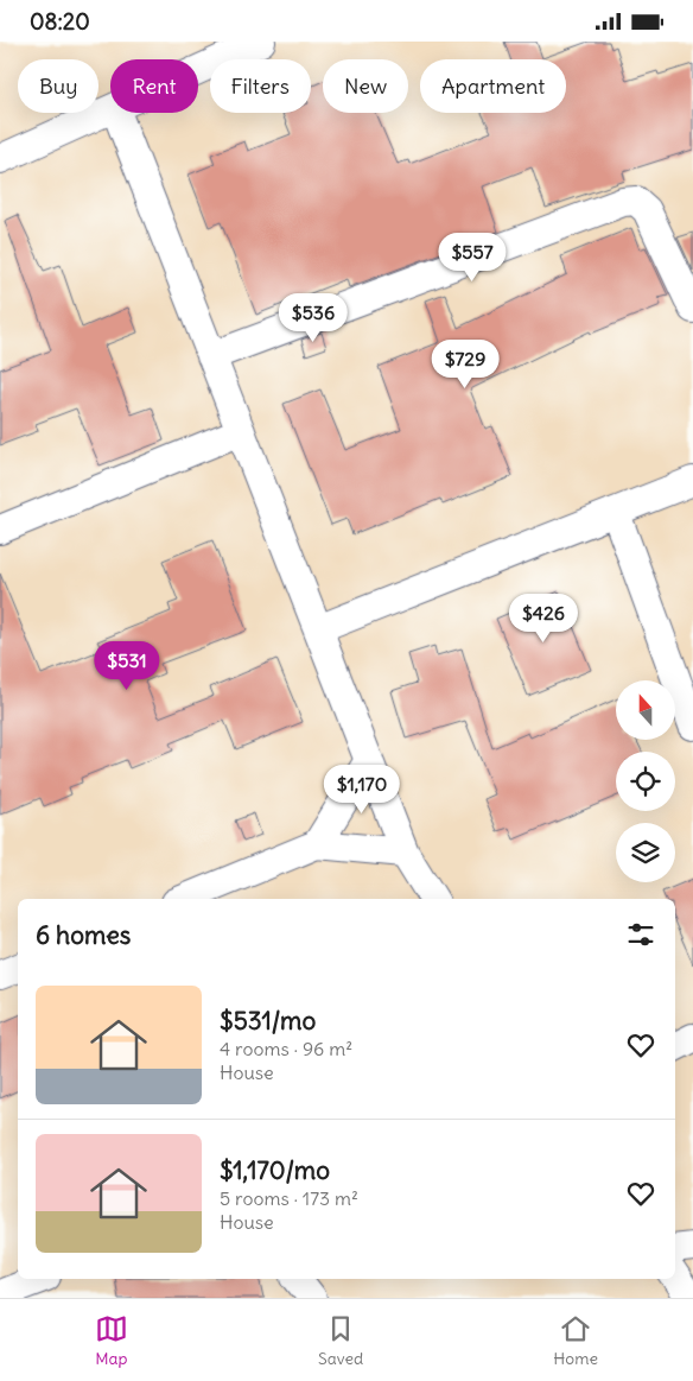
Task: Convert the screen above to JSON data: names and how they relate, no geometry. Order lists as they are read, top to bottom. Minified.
{"north":"top","page":{"status":"08:20","chip":["Buy","Rent","Filters","New","Apartment"],"price":["$557","$536","$729","$426","$531","$1,170"],"heading":"6 homes","list":[{"name":"$531/mo","note":"4 rooms · 96 m² · House"},{"name":"$1,170/mo","note":"5 rooms · 173 m² · House"}],"tabs":["Map","Saved","Home"]}}
